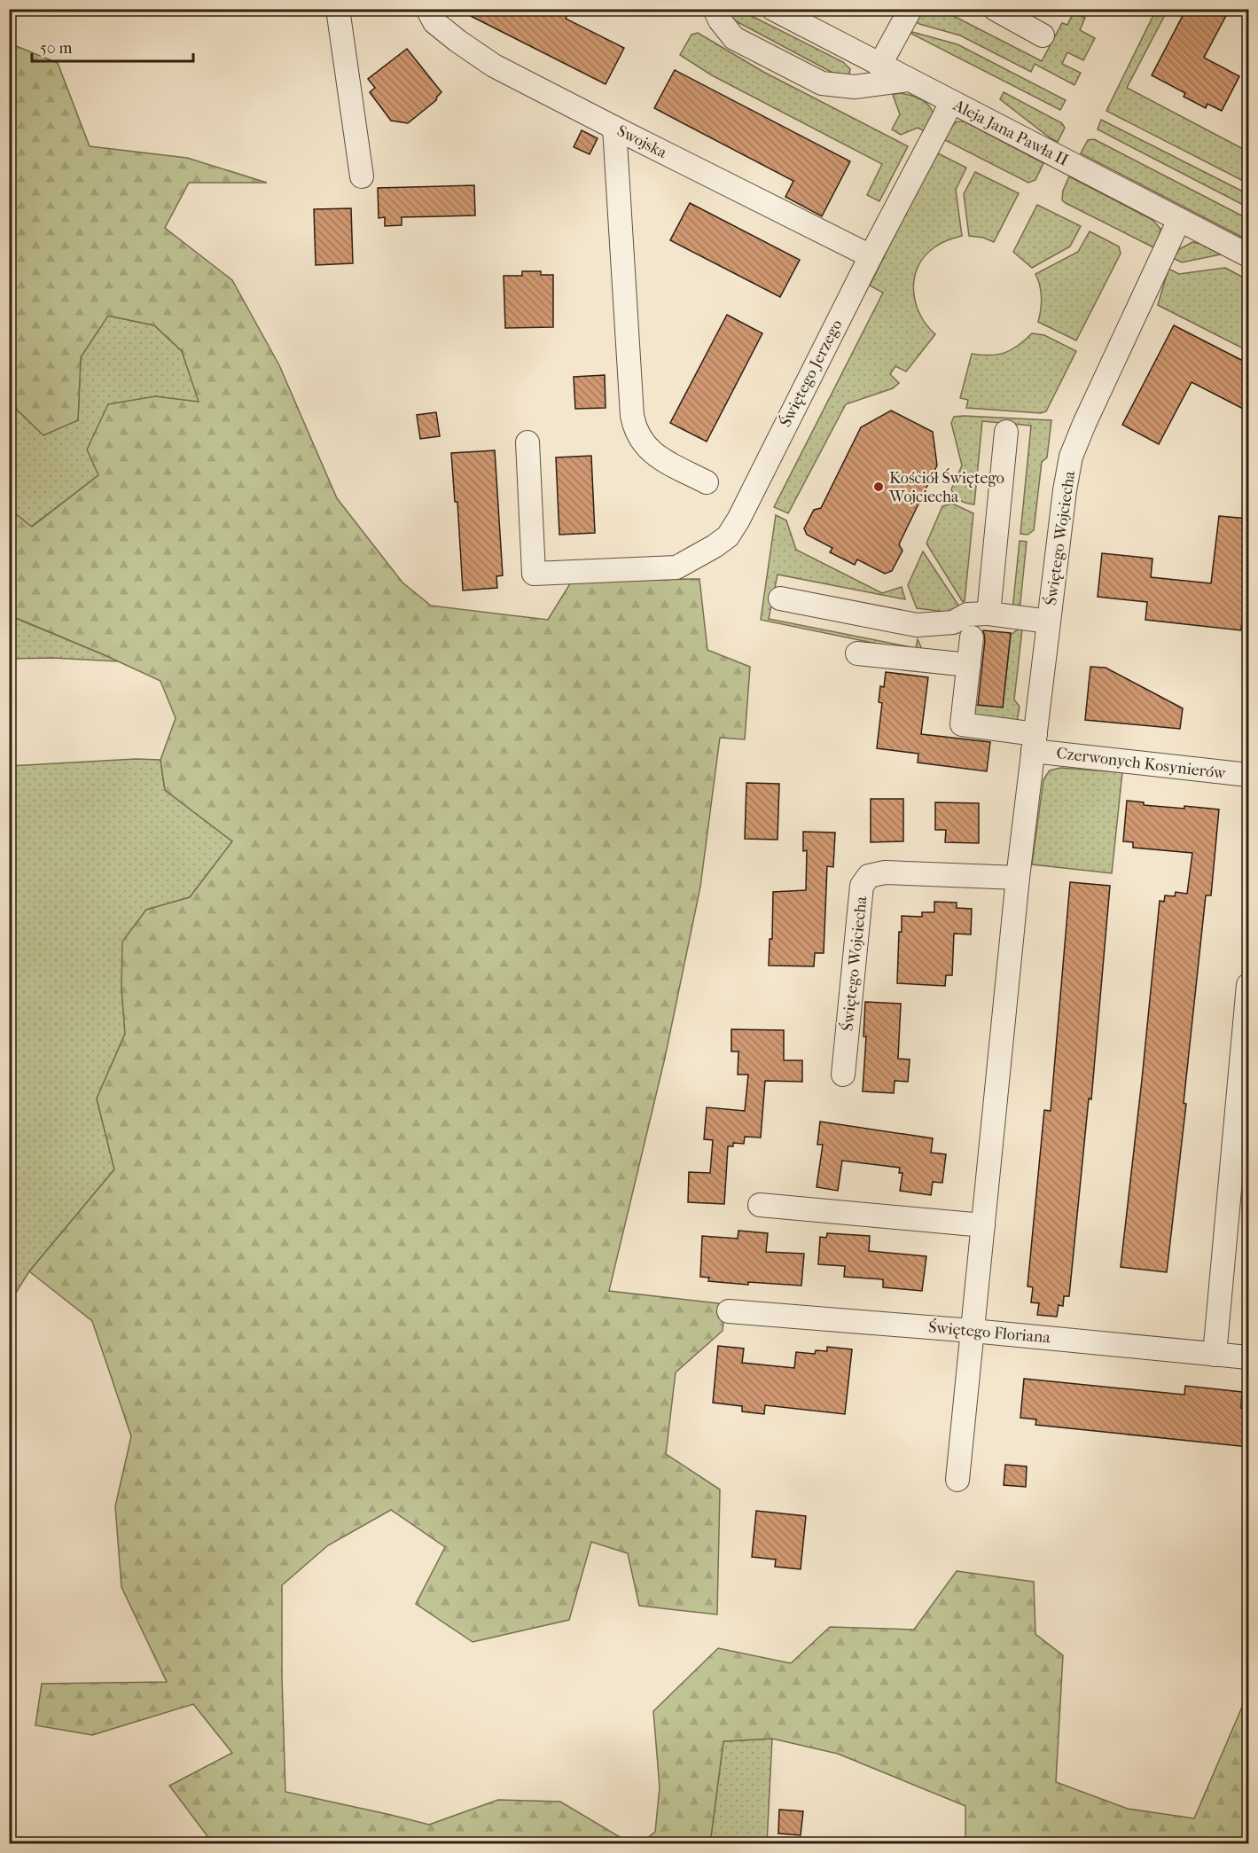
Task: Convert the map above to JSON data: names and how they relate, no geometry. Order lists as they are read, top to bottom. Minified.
{"streets":{"street":["Aleja Jana Pawła II","Swojska","Świętego Jerzego","Świętego Wojciecha","Czerwonych Kosynierów","Świętego Floriana"]},"crossings":[["Aleja Jana Pawła II","Świętego Jerzego"],["Aleja Jana Pawła II","Świętego Wojciecha"],["Swojska","Świętego Jerzego"],["Świętego Wojciecha","Czerwonych Kosynierów"],["Świętego Wojciecha","Świętego Floriana"]],"places":["Kościół Świętego Wojciecha"],"scale_bar":"50 m"}
